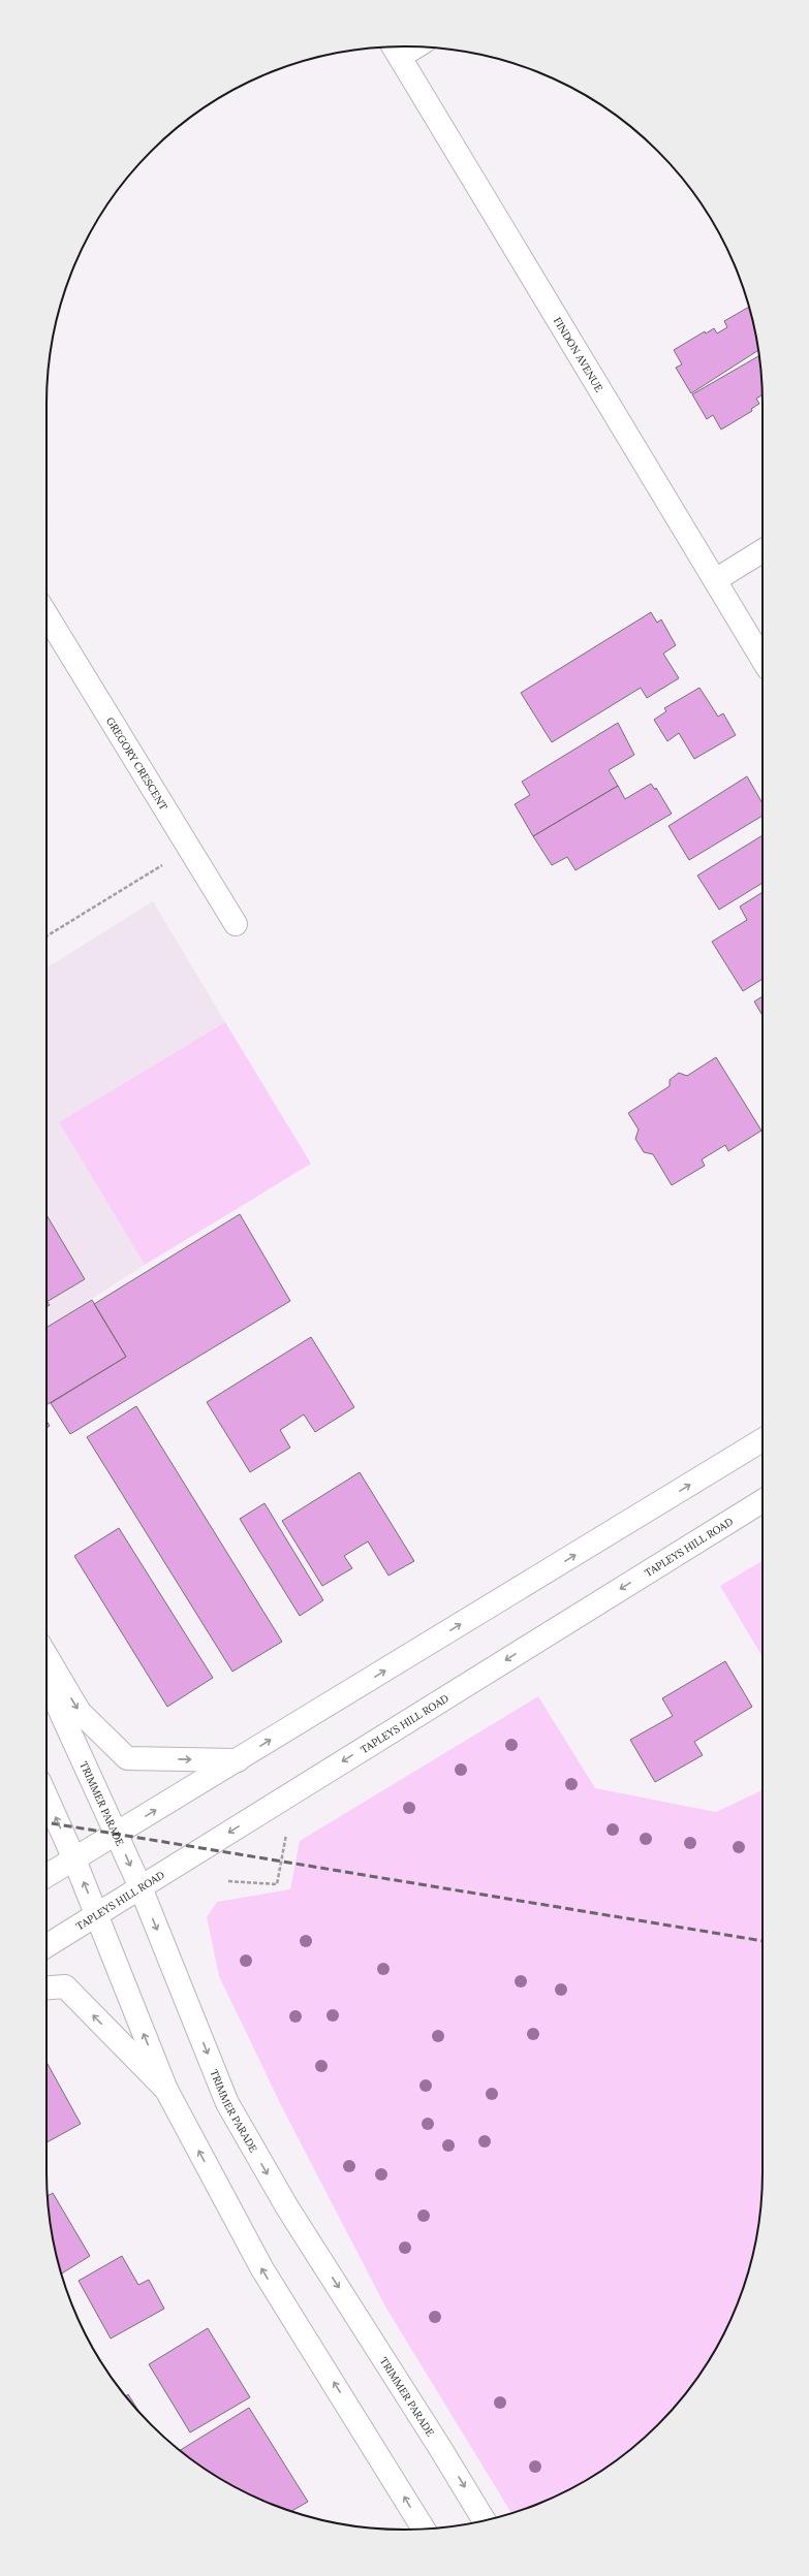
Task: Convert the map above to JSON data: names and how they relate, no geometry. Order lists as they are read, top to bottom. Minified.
{"streets":{"main road":["FINDON AVENUE","GREGORY CRESCENT","TAPLEYS HILL ROAD","TRIMMER PARADE"]},"crossings":[["TAPLEYS HILL ROAD","TRIMMER PARADE"]]}
